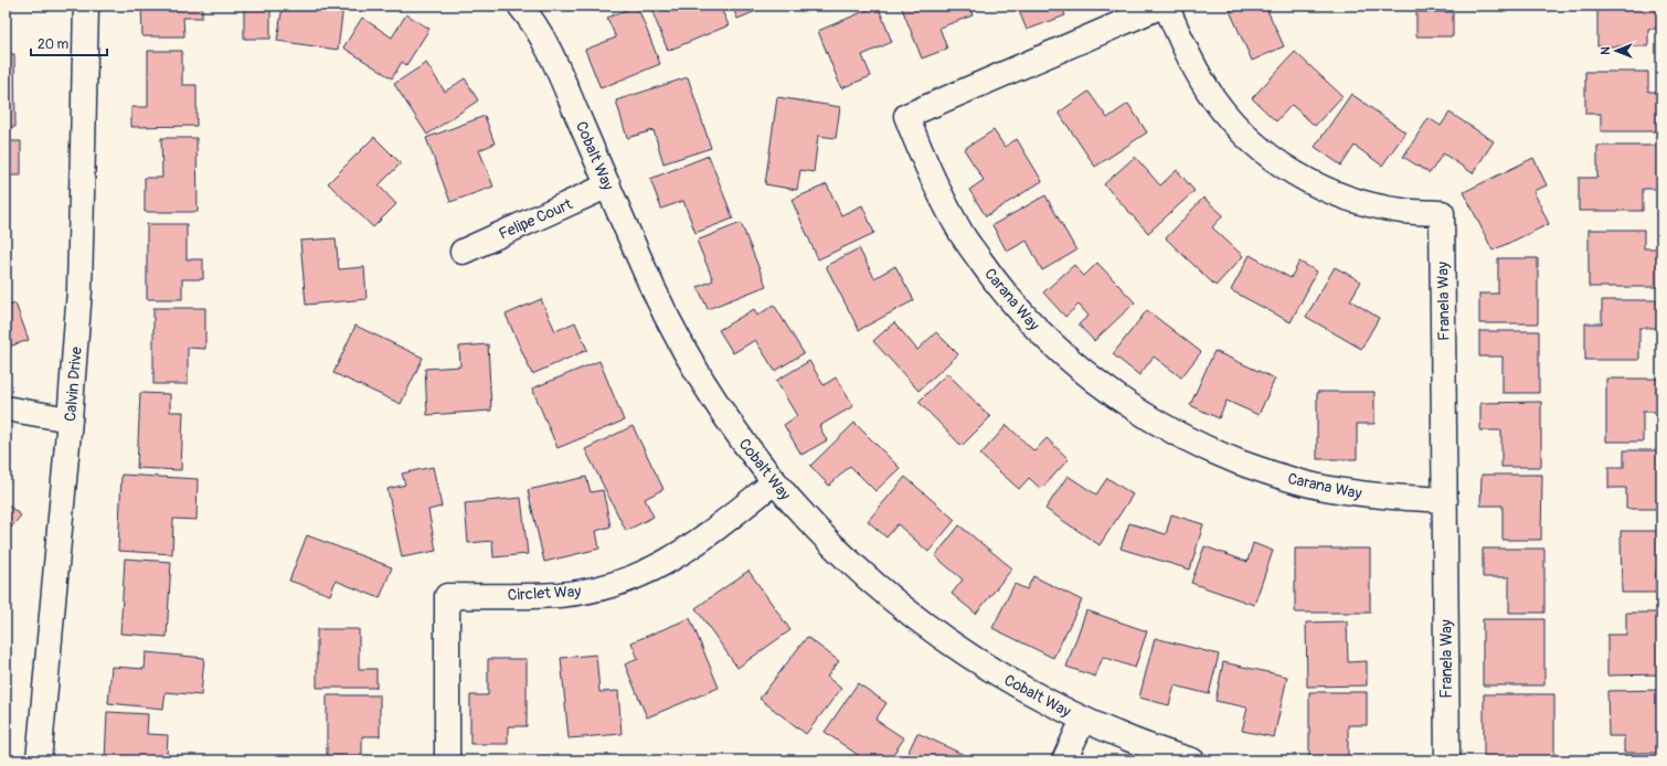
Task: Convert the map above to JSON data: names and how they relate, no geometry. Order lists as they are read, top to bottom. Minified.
{"streets":{"street":["Cobalt Way","Felipe Court","Carana Way","Franela Way","Calvin Drive","Circlet Way"]},"crossings":[["Cobalt Way","Felipe Court"],["Cobalt Way","Circlet Way"],["Carana Way","Franela Way"]],"scale_bar":"20 m","north":"left"}
